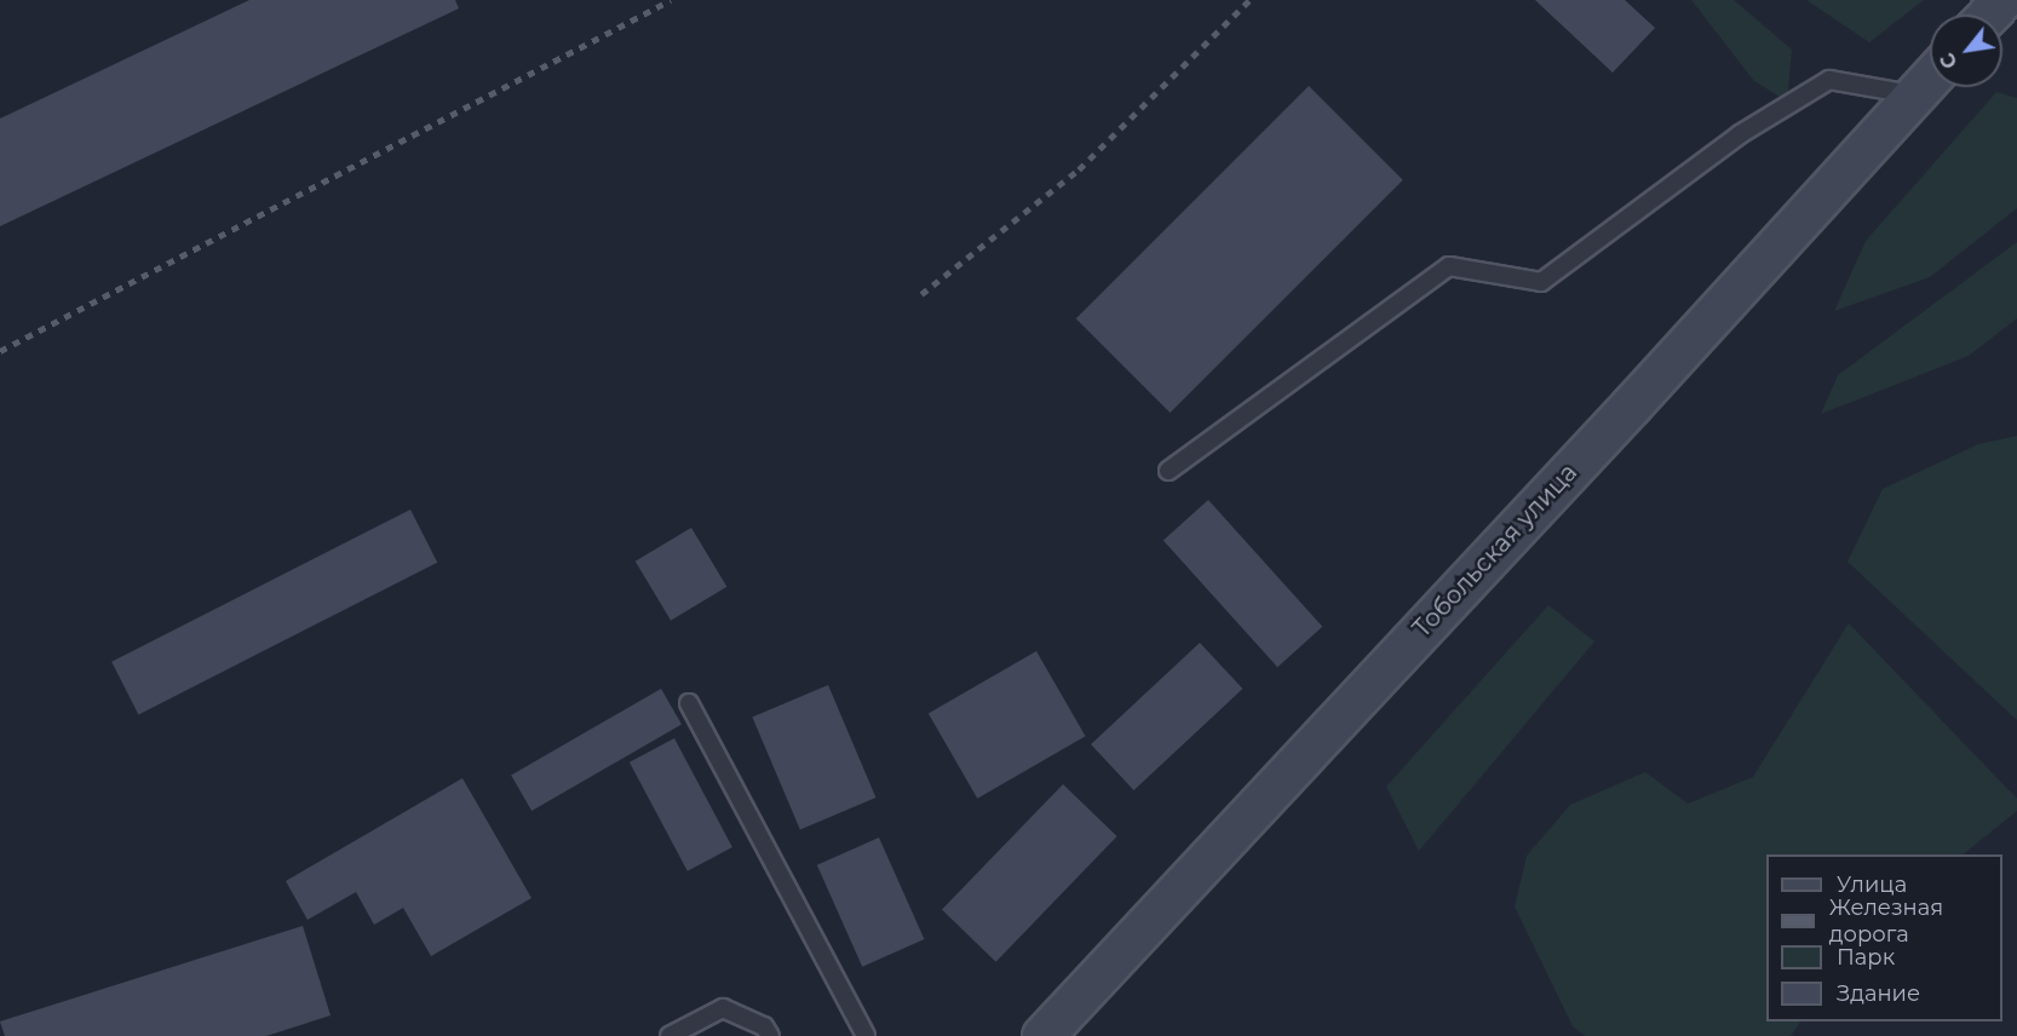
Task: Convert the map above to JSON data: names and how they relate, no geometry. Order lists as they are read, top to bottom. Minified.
{"streets":{"main road":["Тобольская улица"]},"legend":["Улица","Железная дорога","Парк","Здание"],"north":"bottom left"}
